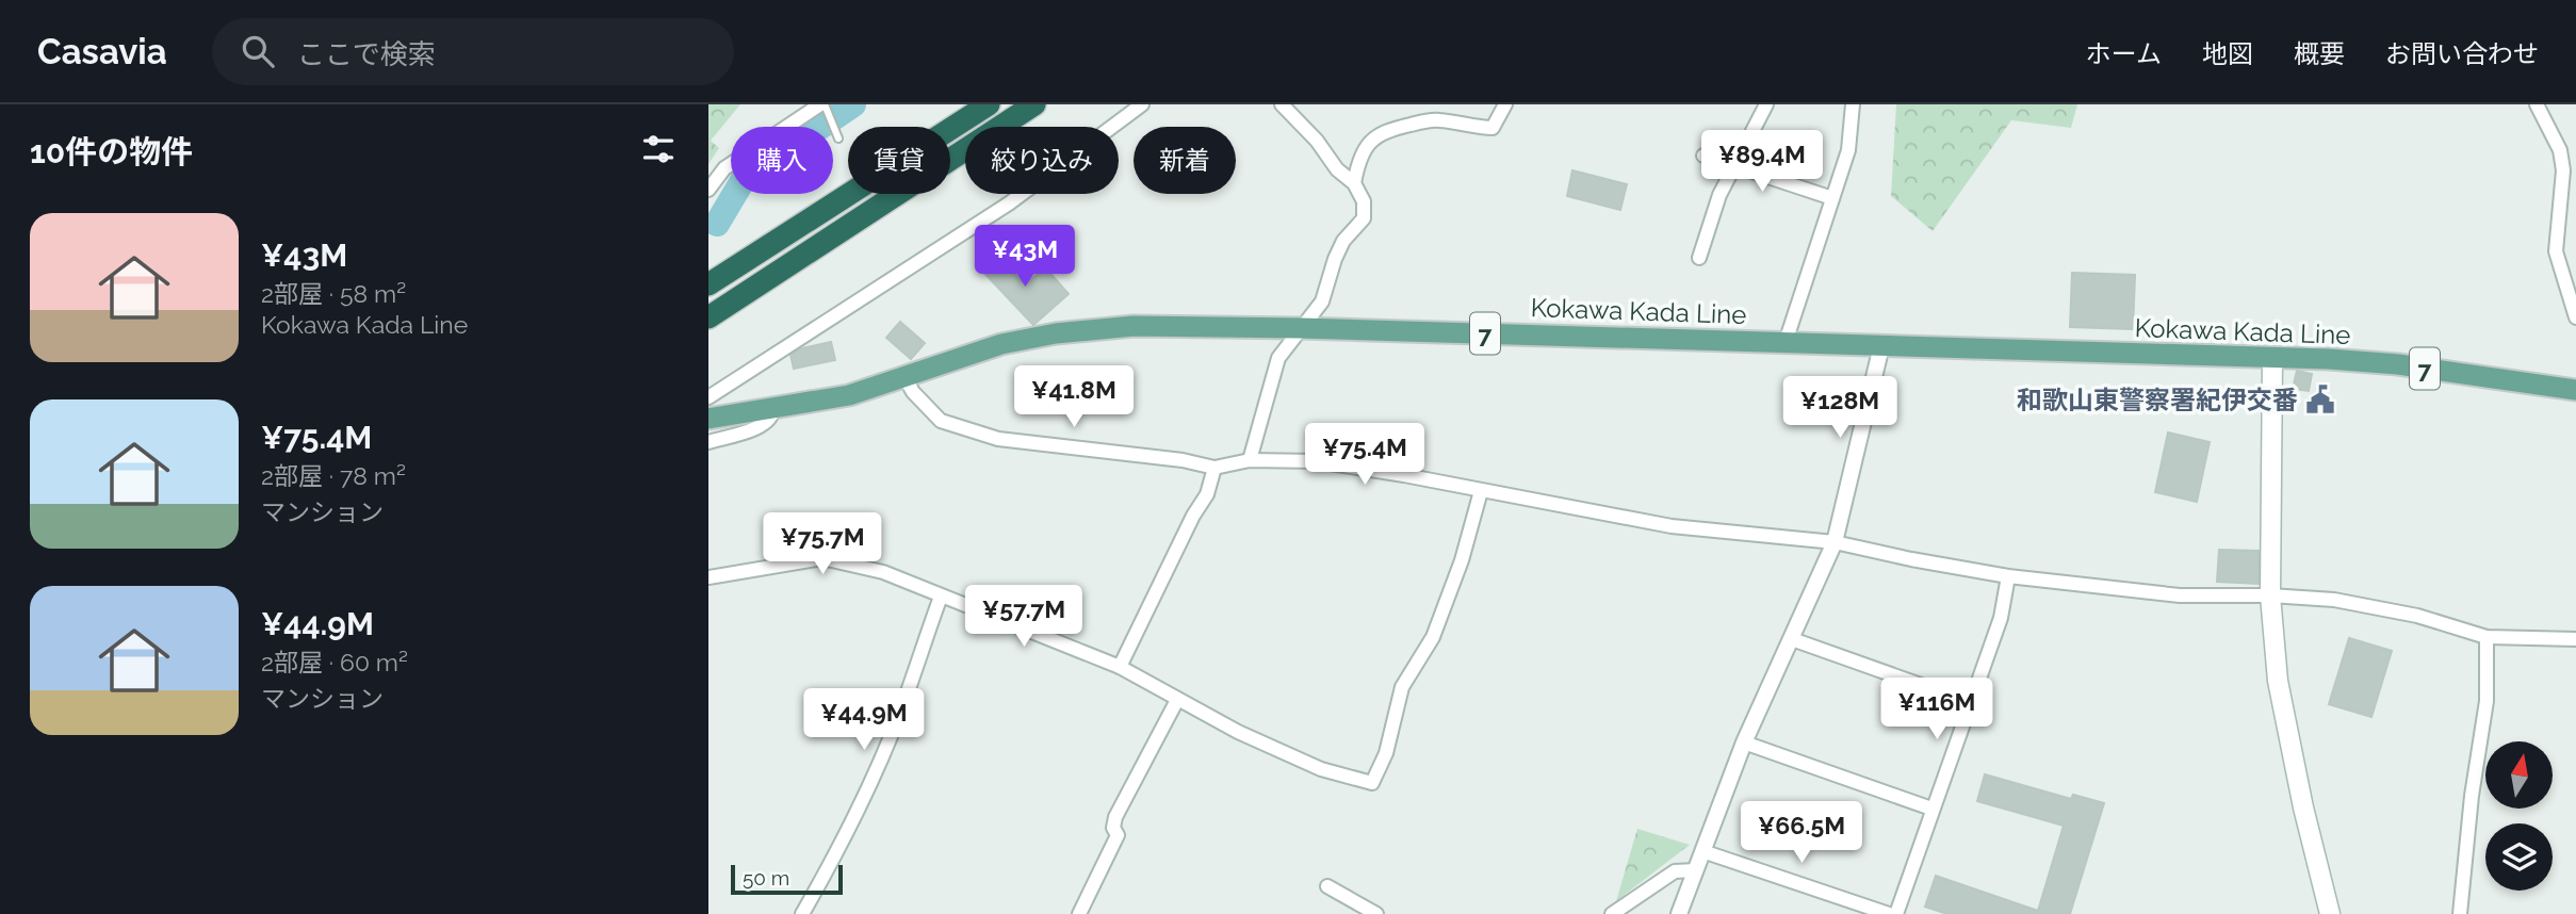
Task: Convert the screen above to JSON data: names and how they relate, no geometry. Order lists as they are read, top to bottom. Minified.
{"streets":{"main road":["Kokawa Kada Line","7"]},"places":{"public building":["和歌山東警察署紀伊交番"]},"scale_bar":"50 m","north":"top","page":{"header":"Casavia","search":"ここで検索","nav":["ホーム","地図","概要","お問い合わせ"],"heading":"10件の物件","chip":["購入","賃貸","絞り込み","新着"],"price":["¥89.4M","¥43M","¥41.8M","¥128M","¥75.4M","¥75.7M","¥57.7M","¥116M","¥44.9M","¥66.5M"],"list":[{"name":"¥43M","note":"2部屋 · 58 m² · Kokawa Kada Line"},{"name":"¥75.4M","note":"2部屋 · 78 m² · マンション"},{"name":"¥44.9M","note":"2部屋 · 60 m² · マンション"}],"scale":"50 m"}}
